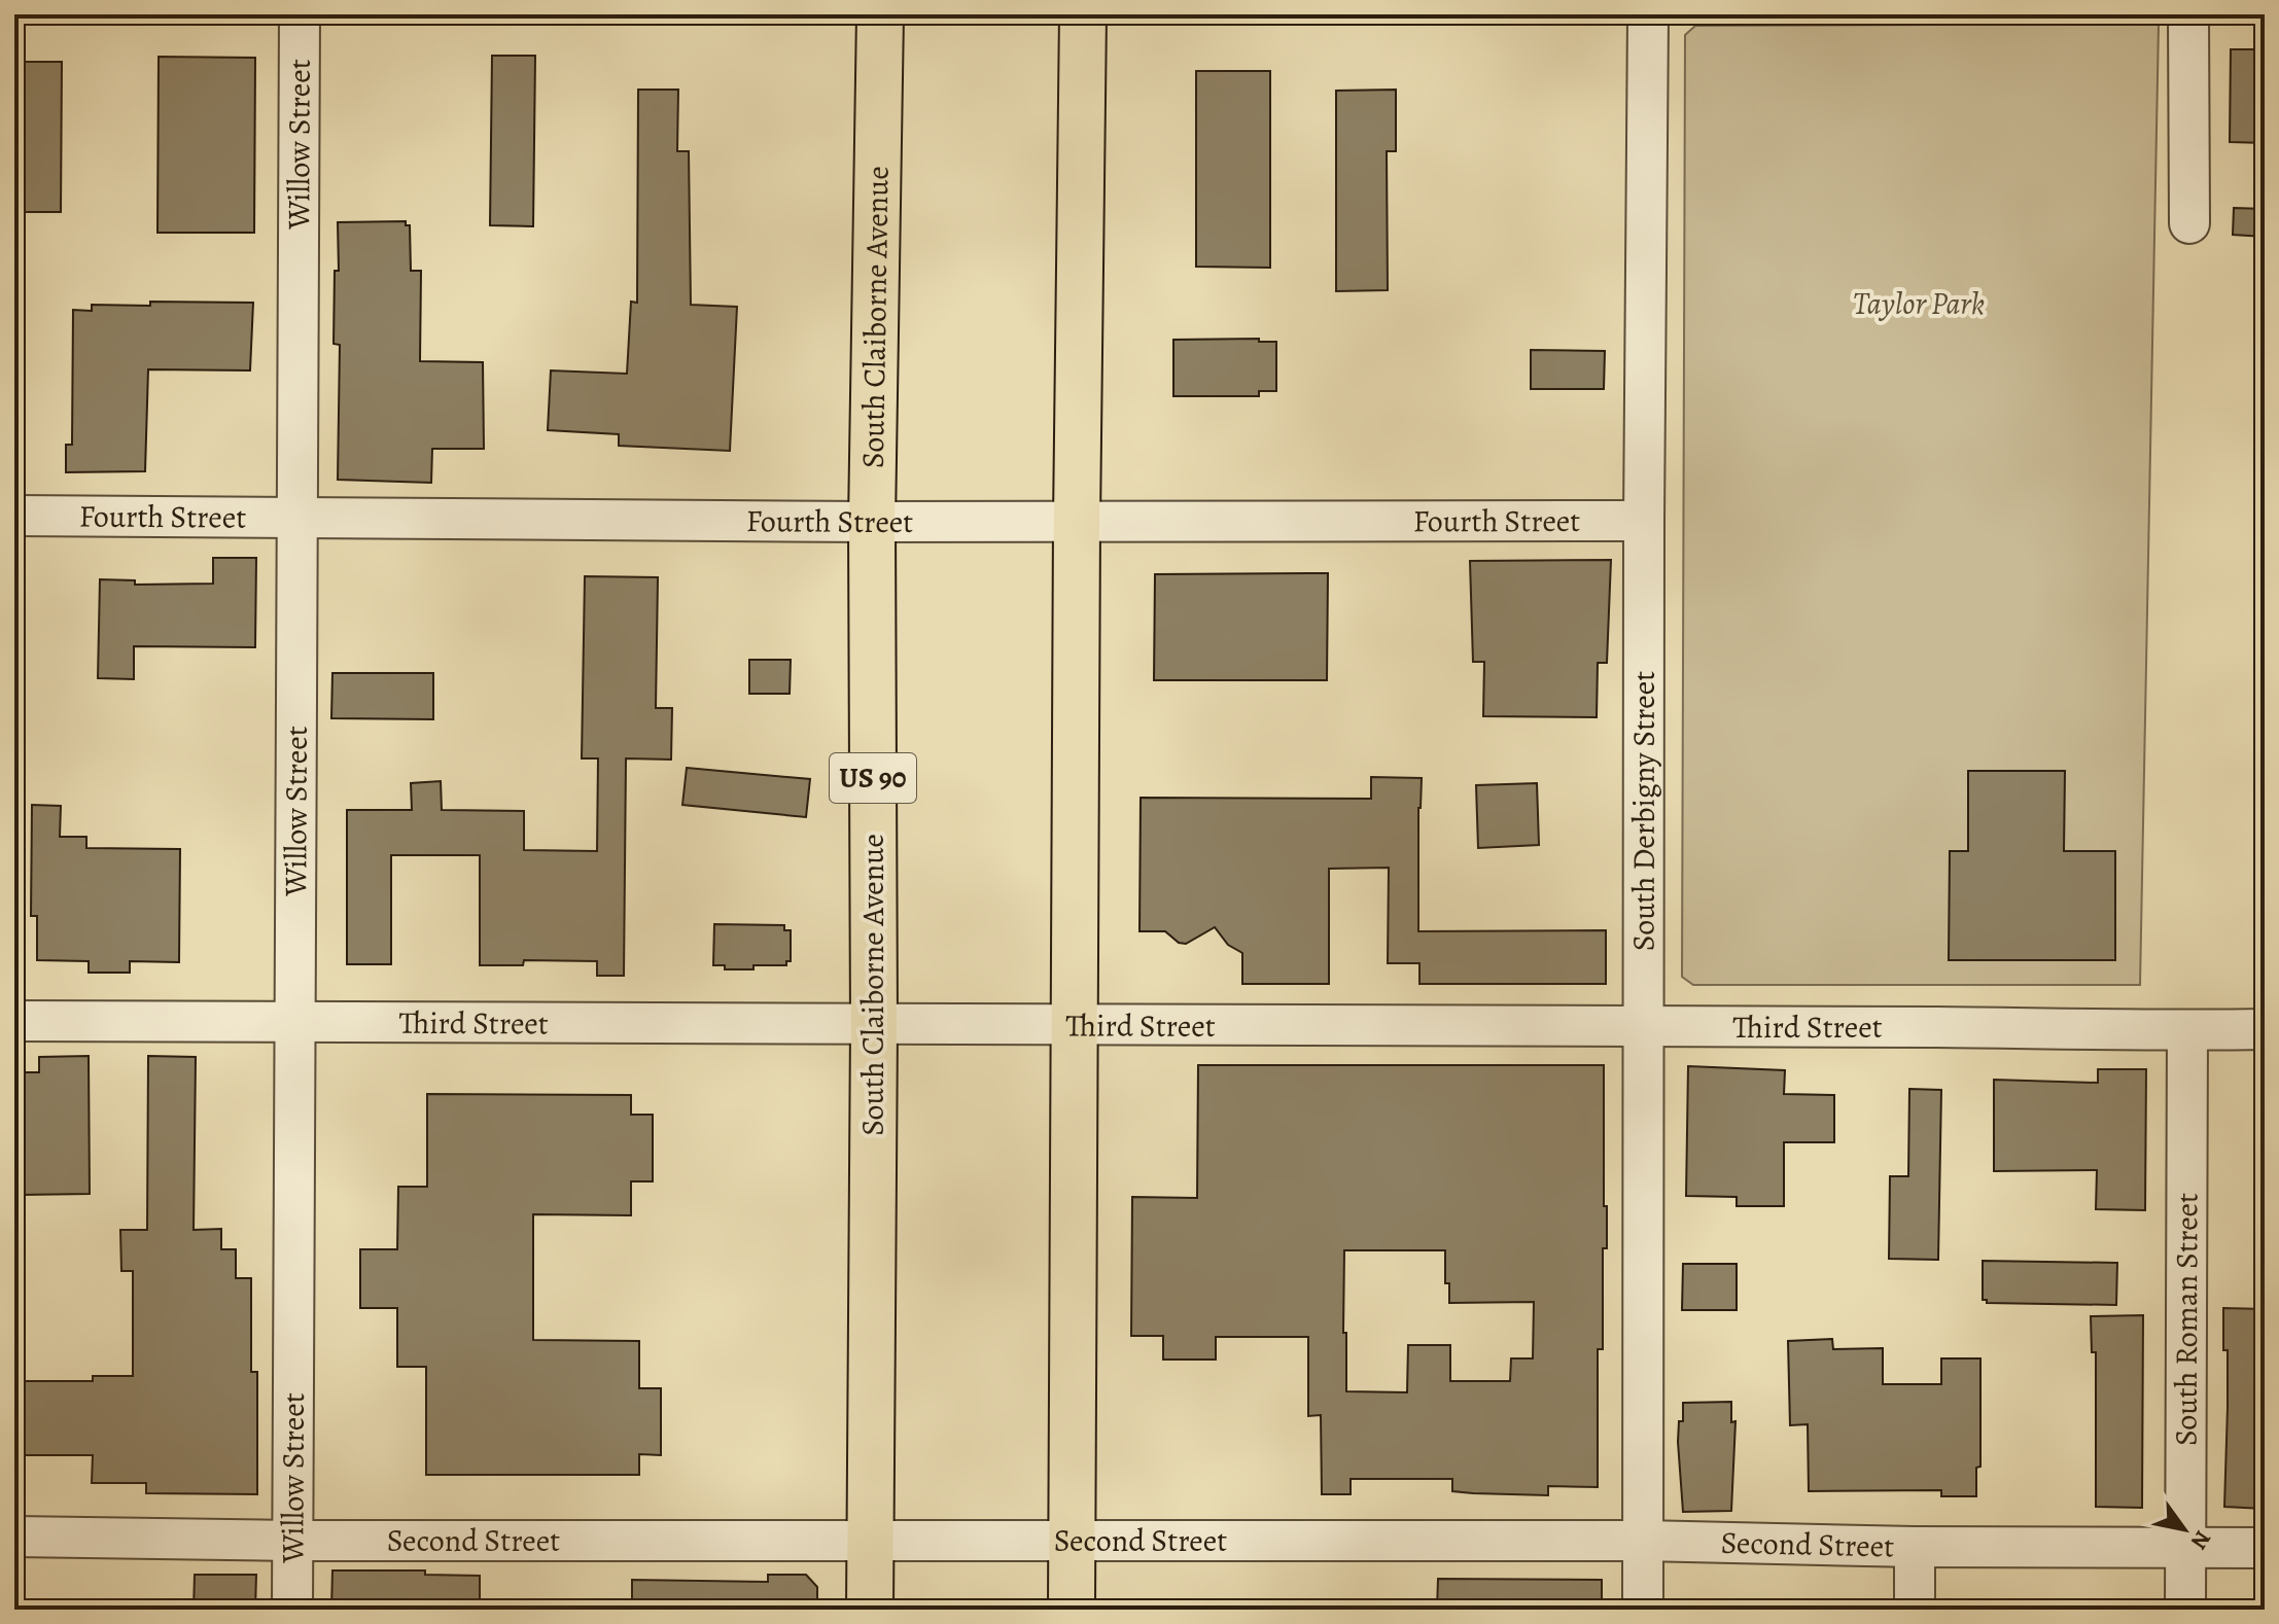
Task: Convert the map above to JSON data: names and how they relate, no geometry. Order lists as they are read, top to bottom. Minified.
{"streets":{"main road":["South Claiborne Avenue","US 90"],"street":["Willow Street","Fourth Street","South Derbigny Street","Third Street","South Roman Street","Second Street"]},"crossings":[["Willow Street","Fourth Street"],["Willow Street","Third Street"],["Willow Street","Second Street"],["South Claiborne Avenue","Fourth Street"],["South Claiborne Avenue","Third Street"],["South Claiborne Avenue","Second Street"],["Fourth Street","South Derbigny Street"],["South Derbigny Street","Third Street"],["South Derbigny Street","Second Street"],["Third Street","South Roman Street"],["South Roman Street","Second Street"]],"parks":["Taylor Park"],"north":"bottom right"}
